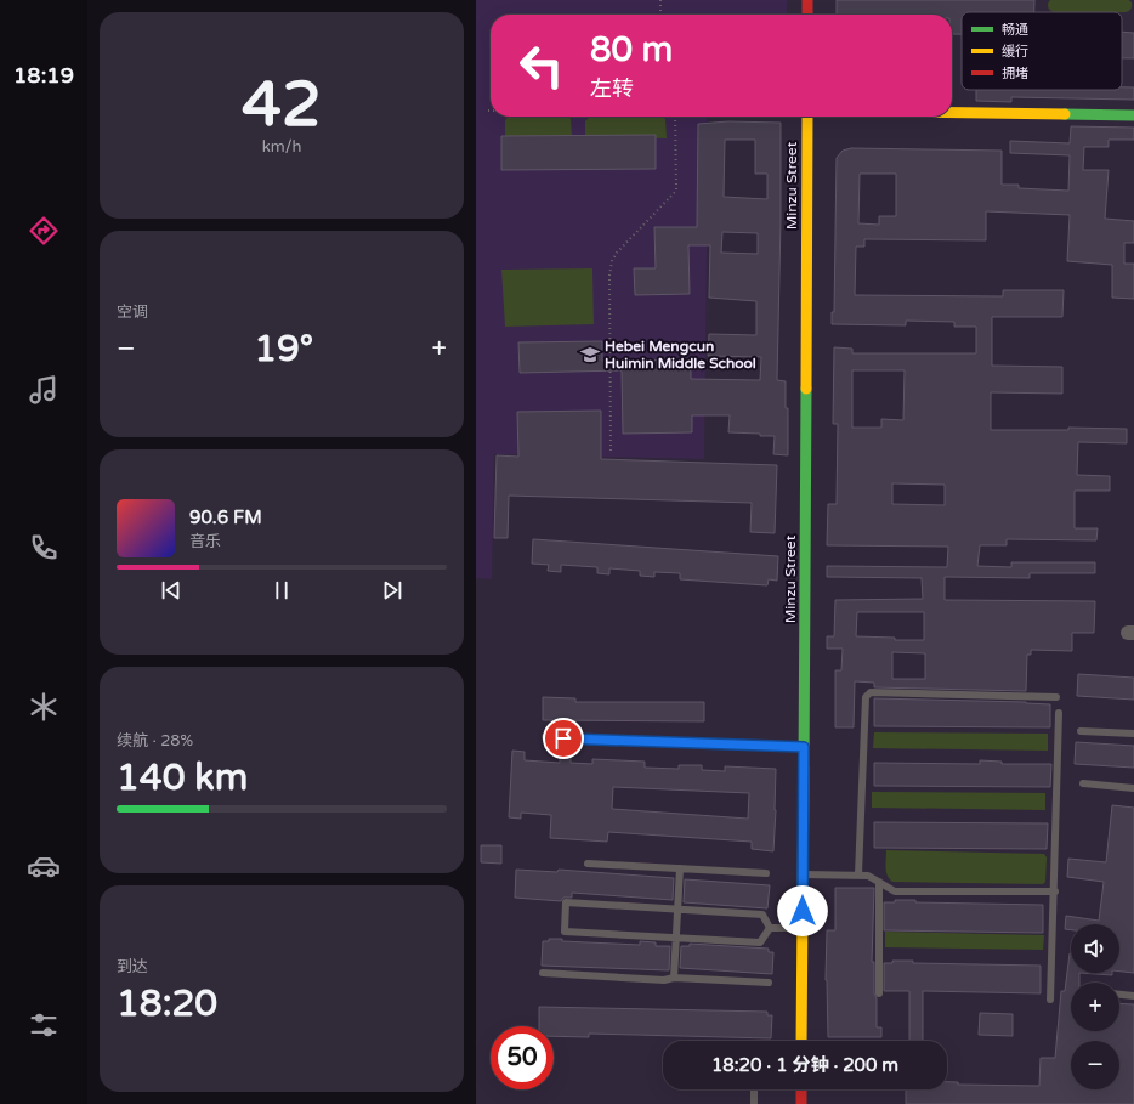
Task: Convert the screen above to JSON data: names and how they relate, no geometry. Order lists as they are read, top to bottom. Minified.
{"streets":{"main road":["Minzu Street"]},"places":{"school or university":["Hebei Mengcun Huimin Middle School"]},"legend":["畅通","缓行","拥堵"],"page":{"tabs":"18:19","tile":[["42","km/h"],"空调",["续航 · 28%","140 km"],["到达","18:20"]],"turn":["80 m","左转"],"heat":["−","19°","+"],"song":["90.6 FM","音乐"],"map_buttons":["+","−"],"limit":"50","trip":"18:20 · 1 分钟 · 200 m"}}
